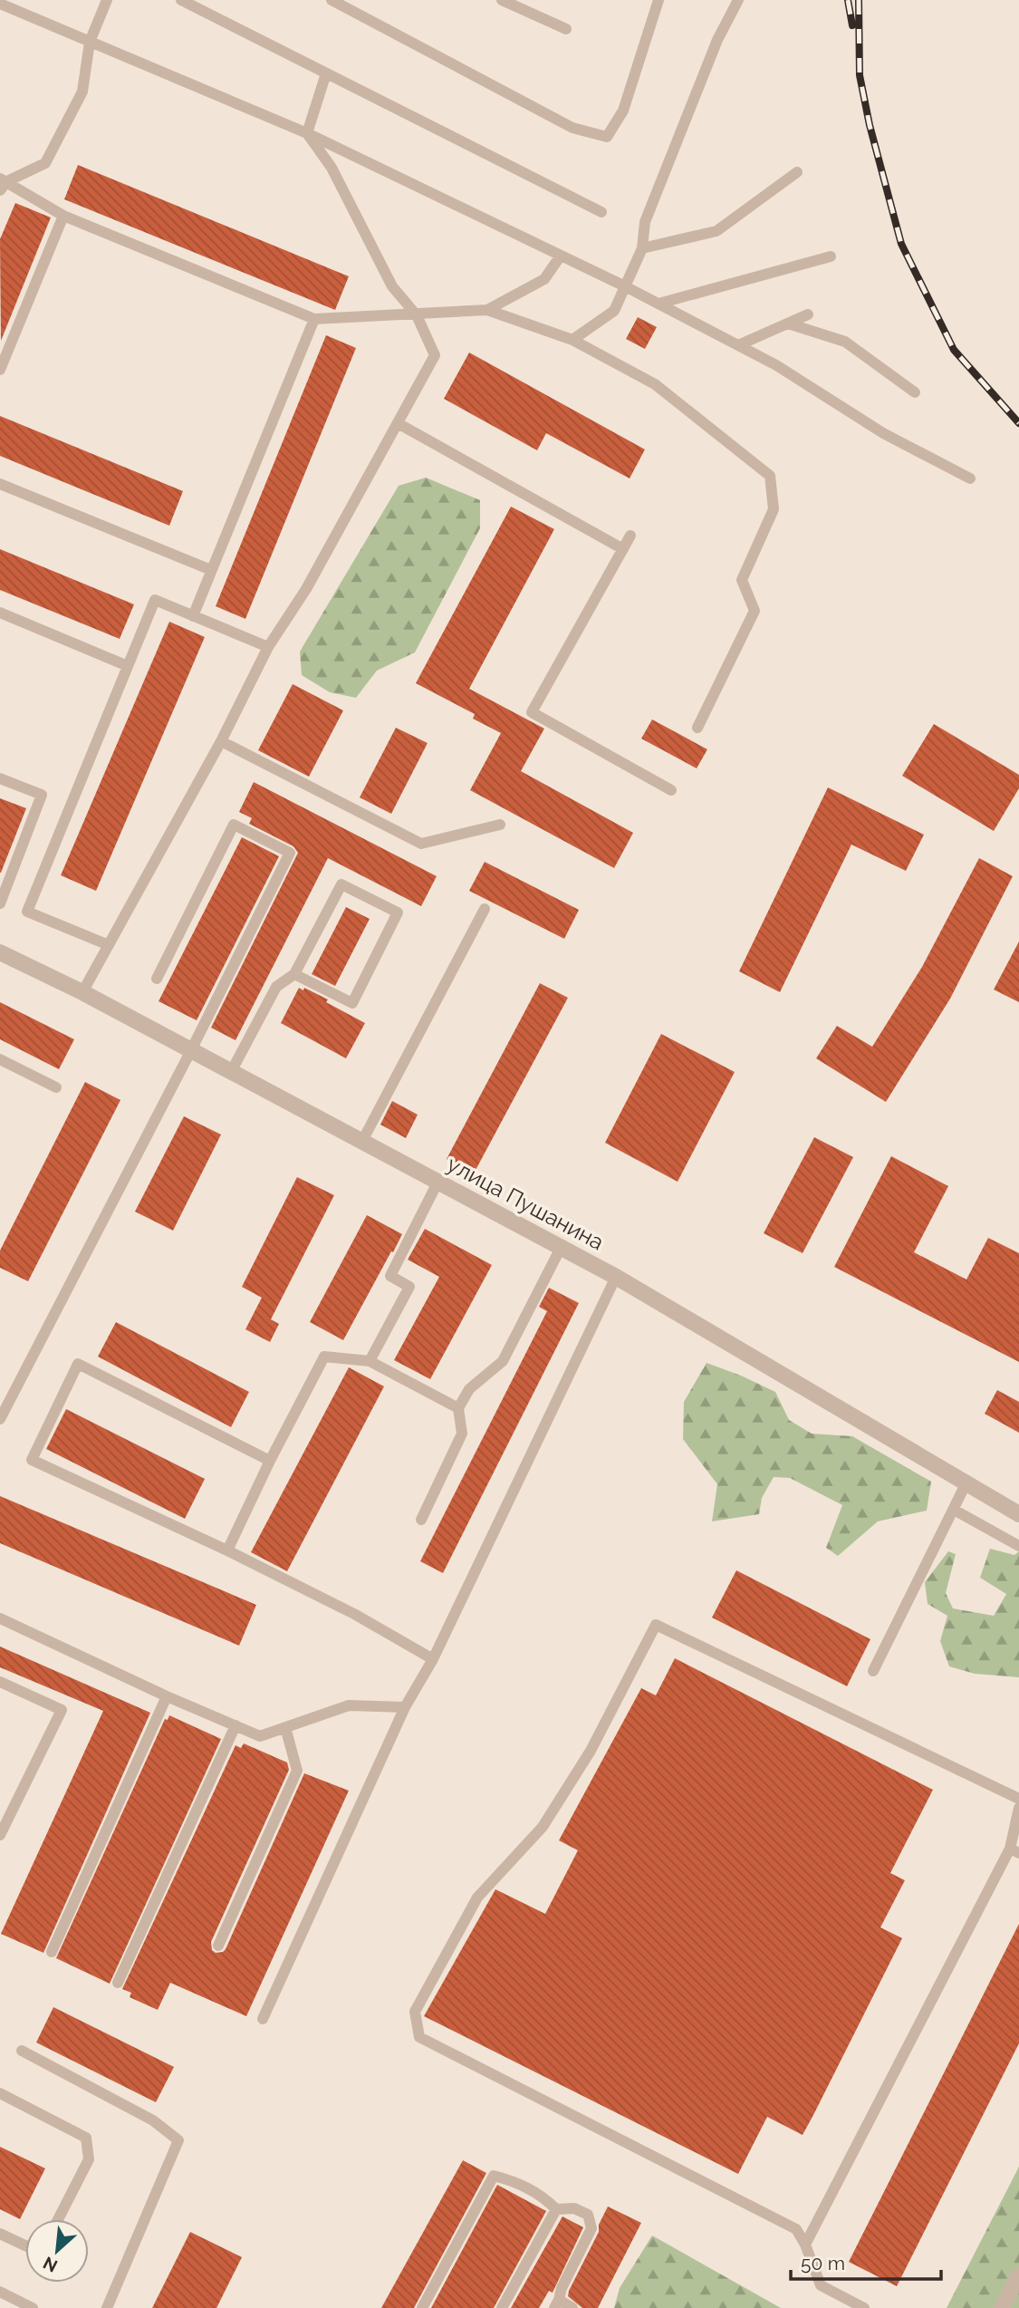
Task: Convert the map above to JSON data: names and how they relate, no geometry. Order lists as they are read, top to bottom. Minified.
{"streets":{"street":["улица Пушанина"]},"scale_bar":"50 m","north":"bottom left"}
